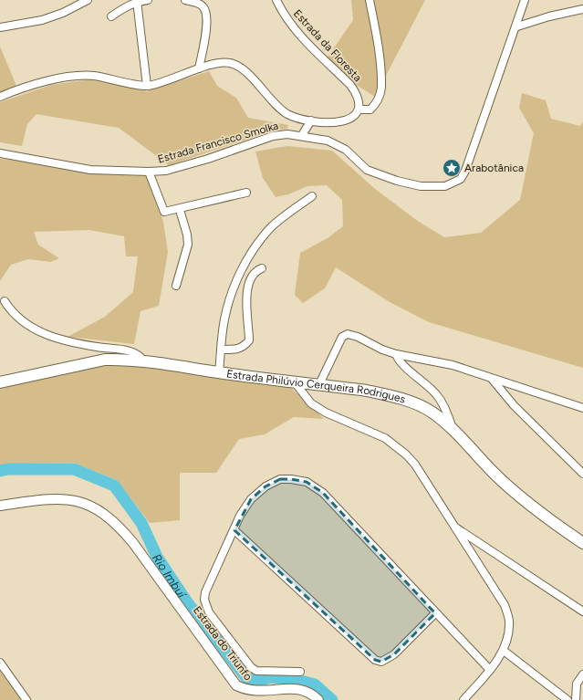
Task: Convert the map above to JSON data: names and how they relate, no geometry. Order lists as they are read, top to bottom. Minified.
{"streets":{"main road":["Estrada Philúvio Cerqueira Rodrigues"],"street":["Estrada da Floresta","Estrada Francisco Smolka","Estrada do Triunfo"]},"water":["Rio Imbuí"],"places":{"place":["Arabotânica"]}}
